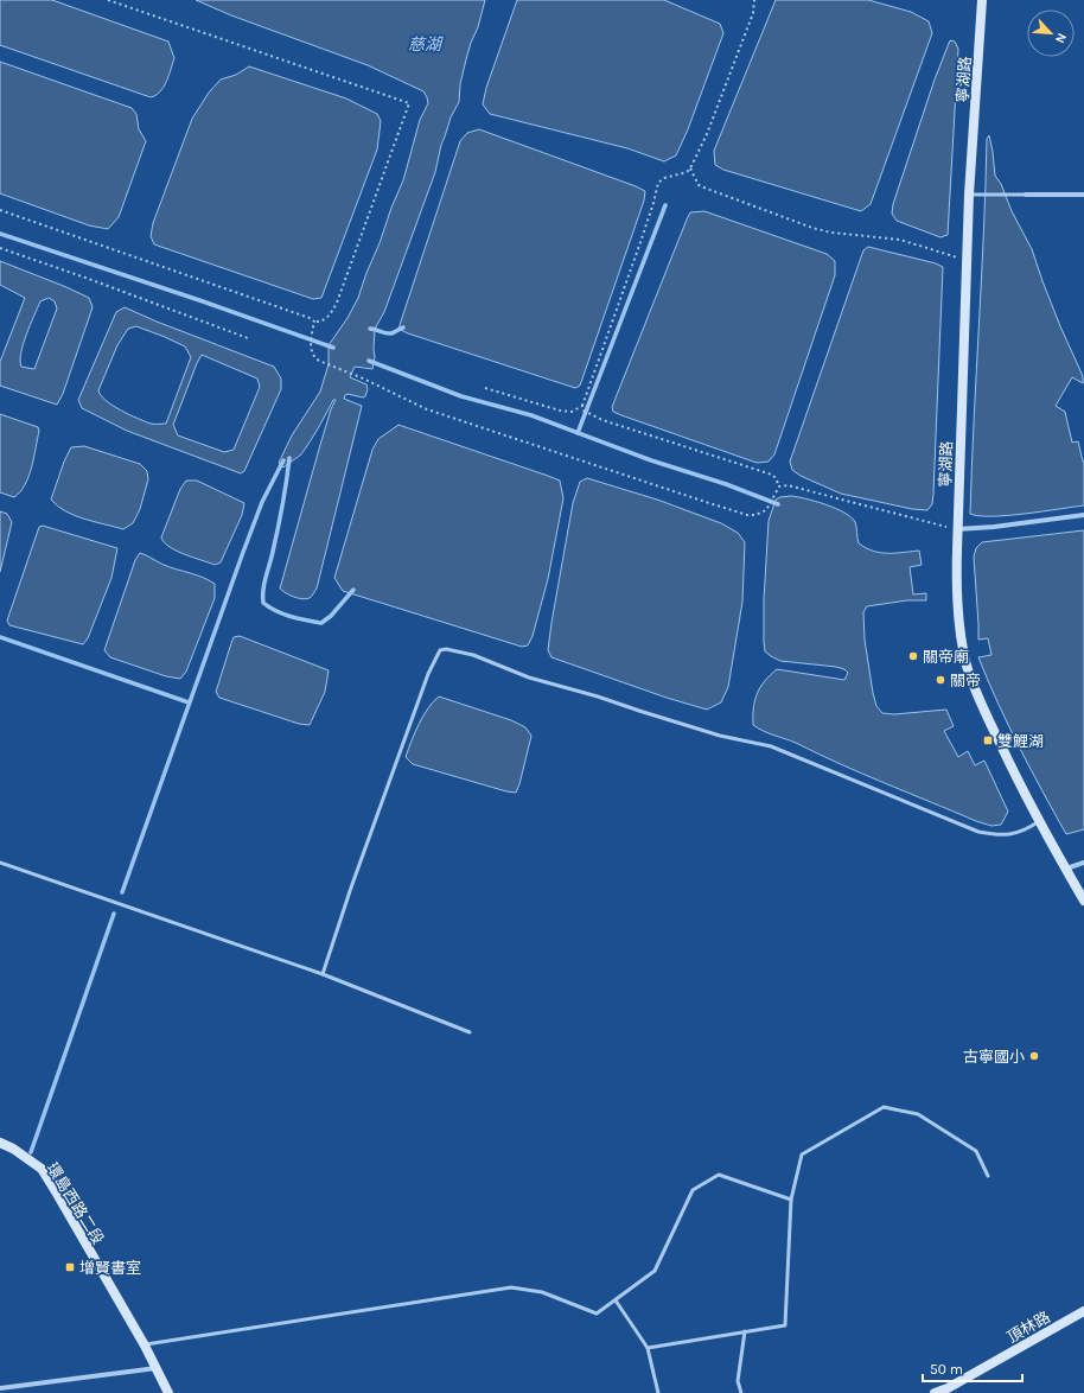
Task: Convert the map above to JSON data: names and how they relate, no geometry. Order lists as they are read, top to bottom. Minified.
{"streets":{"main road":["寧湖路","環島西路二段","頂林路"]},"water":["慈湖"],"places":{"other":["關帝廟","關帝","古寧國小"],"transit":["雙鯉湖","增賢書室"]},"scale_bar":"50 m","north":"bottom right"}
